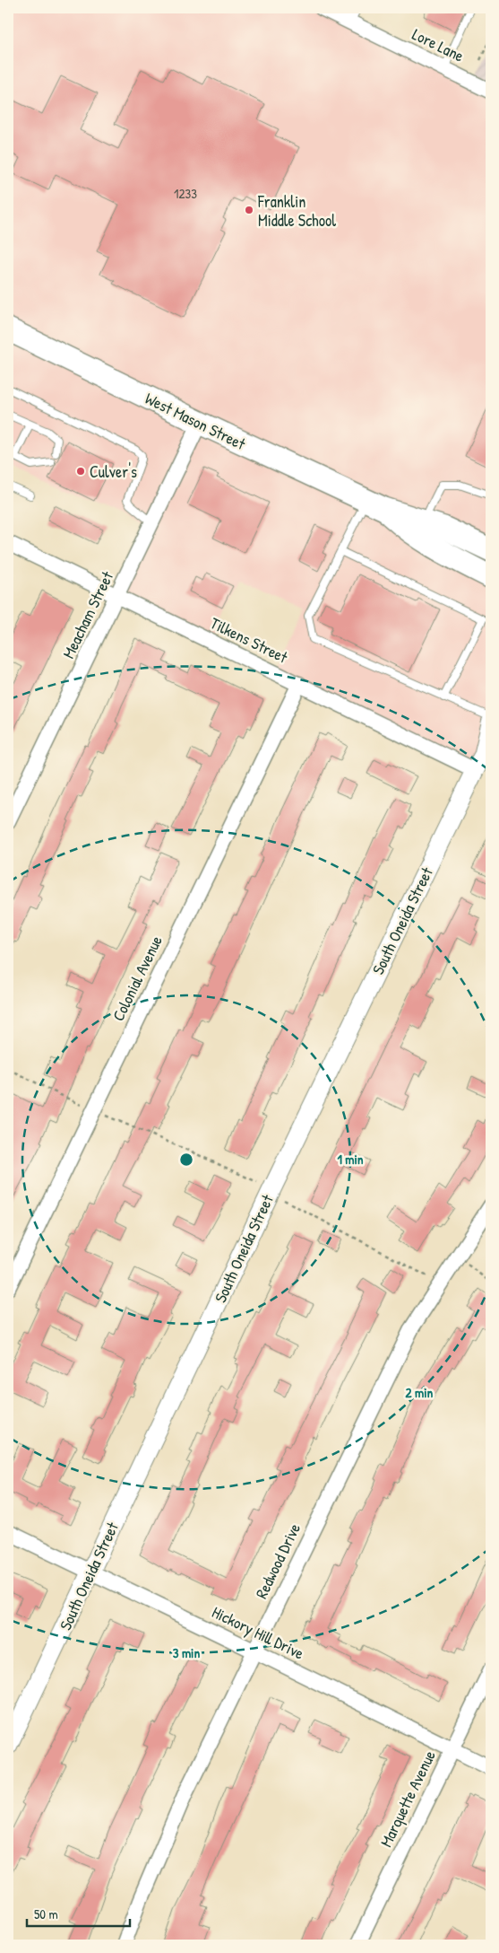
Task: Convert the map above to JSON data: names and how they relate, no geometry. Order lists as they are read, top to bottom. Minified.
{"streets":{"main road":["West Mason Street"],"street":["Lore Lane","Meacham Street","Tilkens Street","South Oneida Street","Colonial Avenue","Redwood Drive","Hickory Hill Drive","Marquette Avenue"]},"crossings":[["West Mason Street","Meacham Street"],["Meacham Street","Tilkens Street"],["Tilkens Street","South Oneida Street"],["Tilkens Street","Colonial Avenue"],["South Oneida Street","Hickory Hill Drive"],["Redwood Drive","Hickory Hill Drive"],["Hickory Hill Drive","Marquette Avenue"]],"places":["Franklin Middle School","Culver's"],"house_numbers":["1233"],"scale_bar":"50 m","rings":["1 min","2 min","3 min"]}
